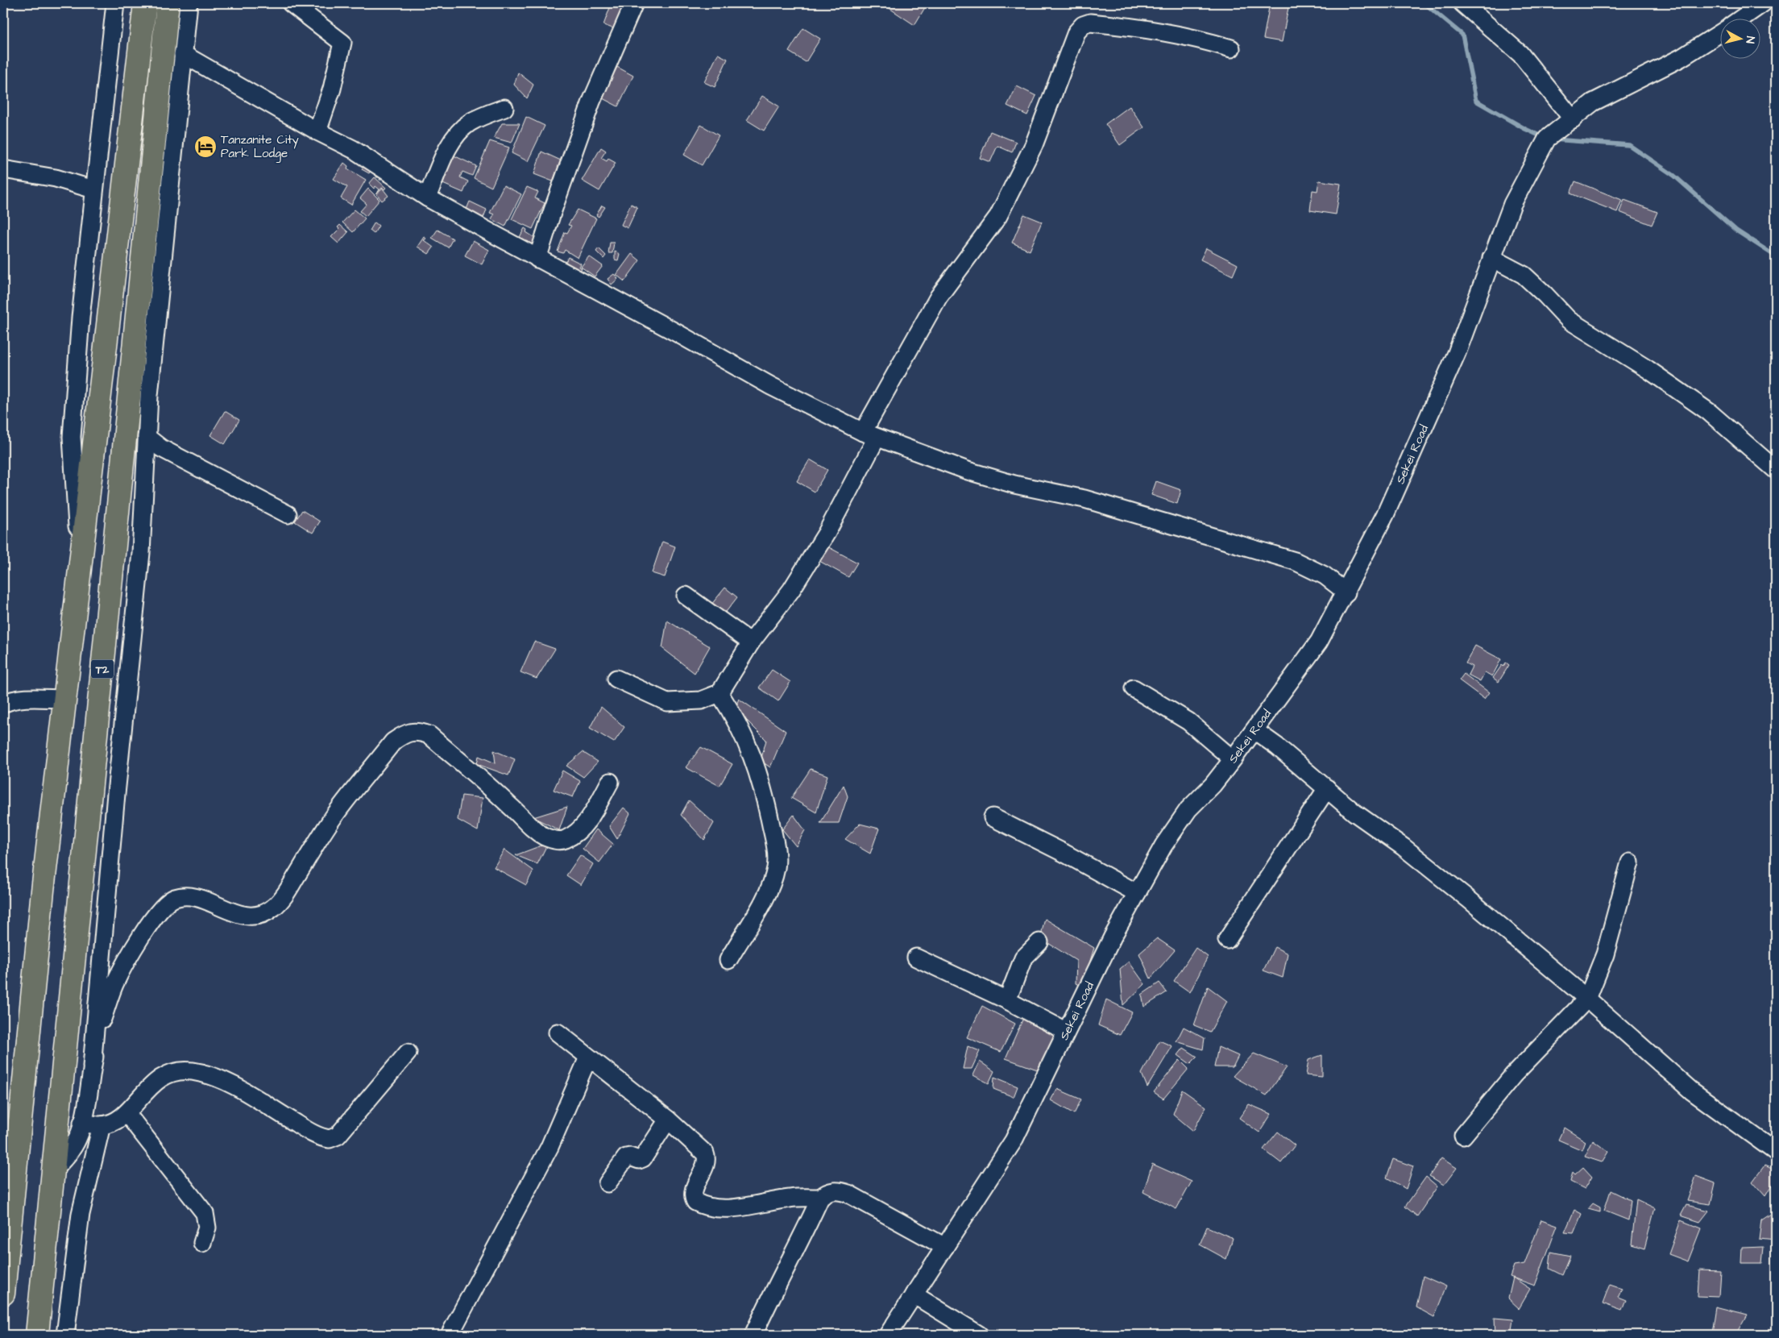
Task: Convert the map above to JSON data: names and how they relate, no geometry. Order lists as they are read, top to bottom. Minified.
{"streets":{"highway":["T2"],"street":["Sekei Road"]},"places":{"hotel":["Tanzanite City Park Lodge"]},"north":"right"}
